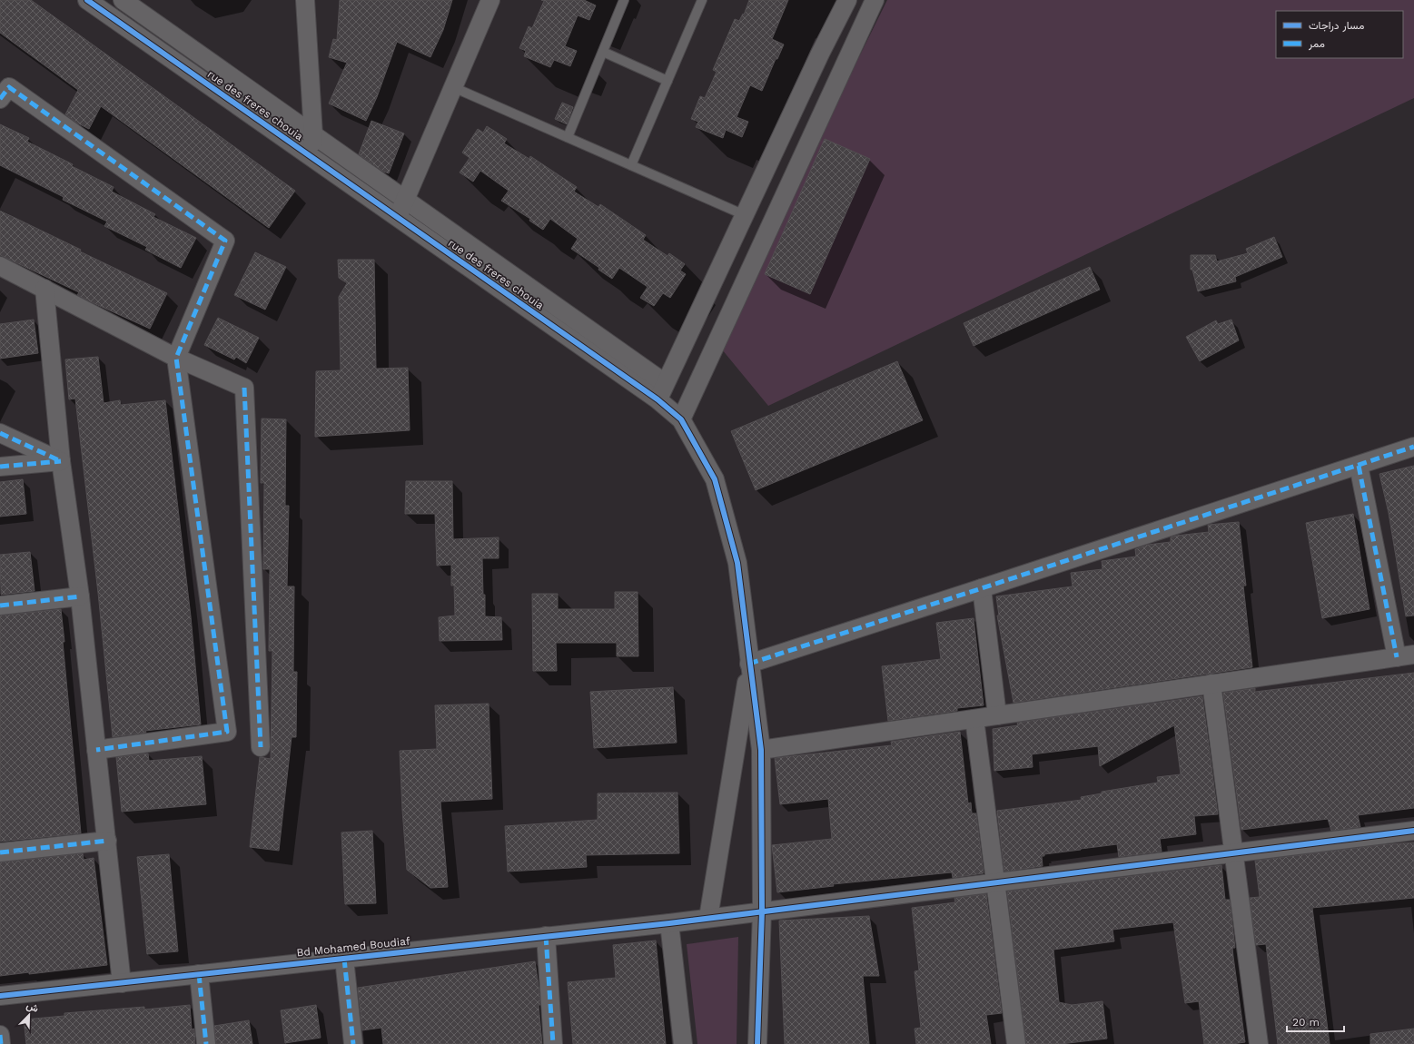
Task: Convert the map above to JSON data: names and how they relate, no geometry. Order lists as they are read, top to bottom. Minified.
{"streets":{"street":["rue des freres chouia","Bd Mohamed Boudiaf"]},"legend":["مسار دراجات","ممر"],"scale_bar":"20 m","north":"top right"}
